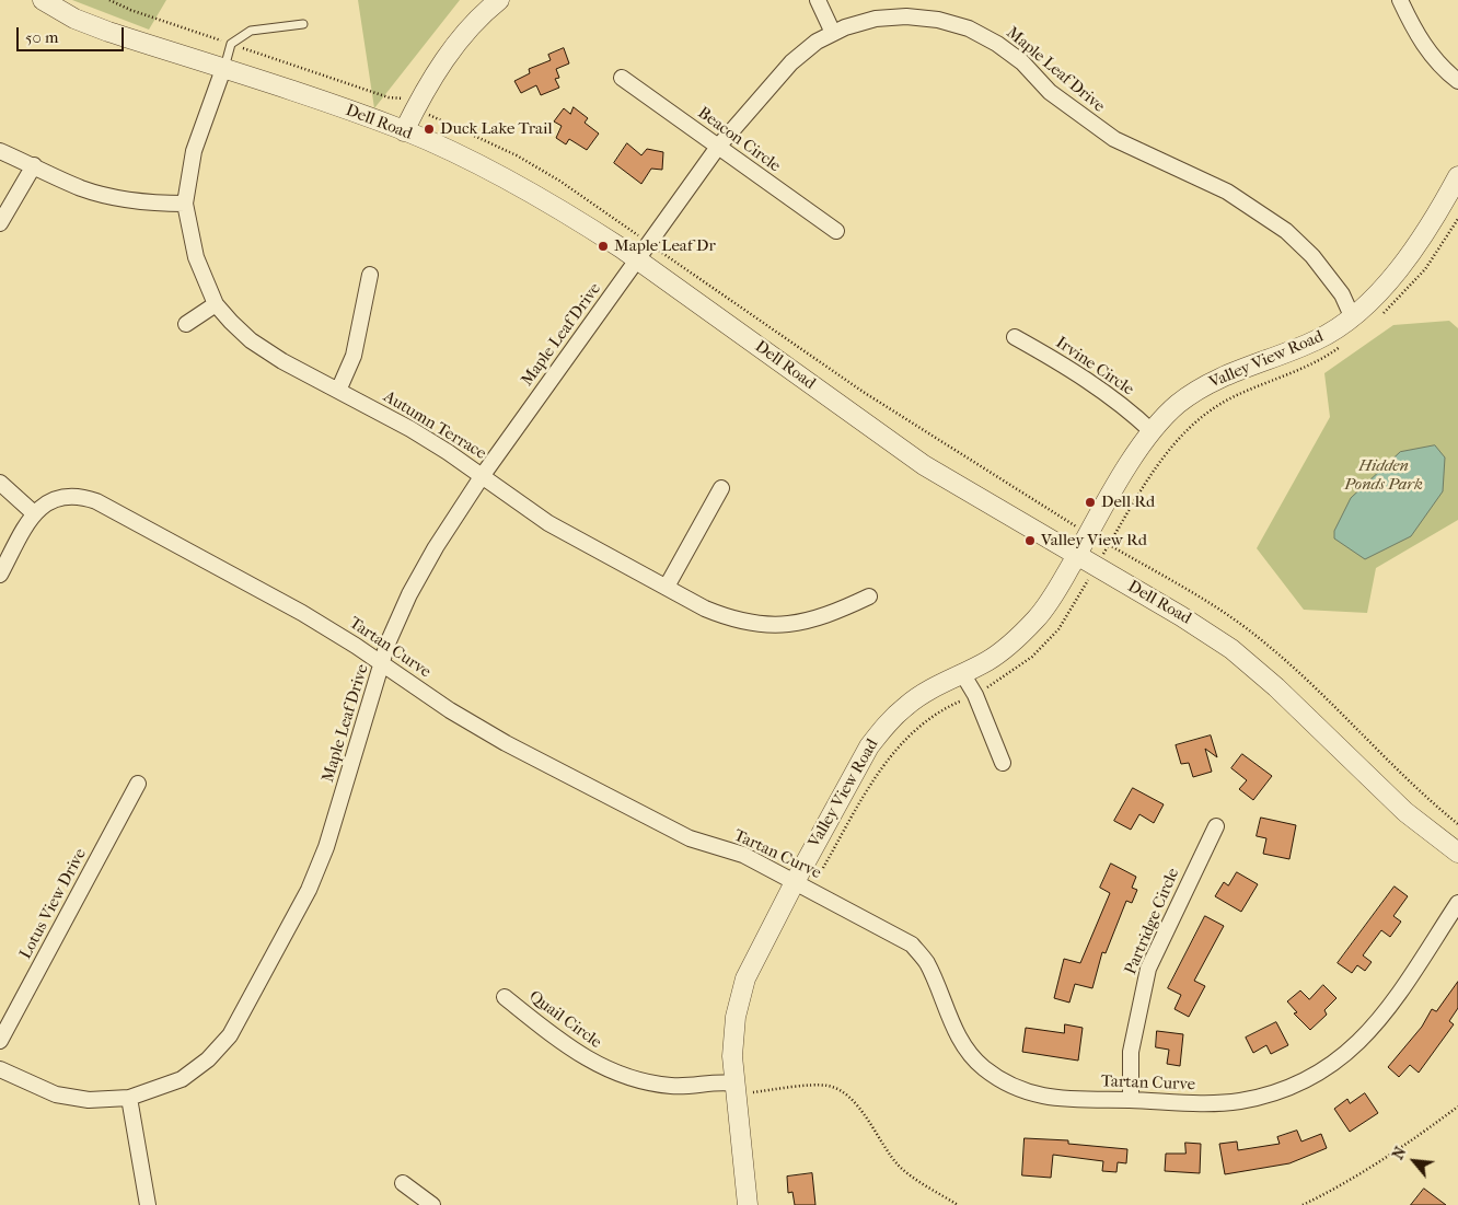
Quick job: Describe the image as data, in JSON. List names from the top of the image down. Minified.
{"streets":{"street":["Maple Leaf Drive","Dell Road","Beacon Circle","Valley View Road","Irvine Circle","Autumn Terrace","Tartan Curve","Lotus View Drive","Partridge Circle","Quail Circle"]},"crossings":[["Maple Leaf Drive","Dell Road"],["Maple Leaf Drive","Beacon Circle"],["Maple Leaf Drive","Valley View Road"],["Maple Leaf Drive","Autumn Terrace"],["Maple Leaf Drive","Tartan Curve"],["Dell Road","Valley View Road"],["Dell Road","Autumn Terrace"],["Valley View Road","Irvine Circle"],["Valley View Road","Tartan Curve"],["Valley View Road","Quail Circle"],["Tartan Curve","Partridge Circle"]],"parks":["Hidden Ponds Park"],"places":["Duck Lake Trail","Maple Leaf Dr","Dell Rd","Valley View Rd"],"scale_bar":"50 m","north":"top left"}
